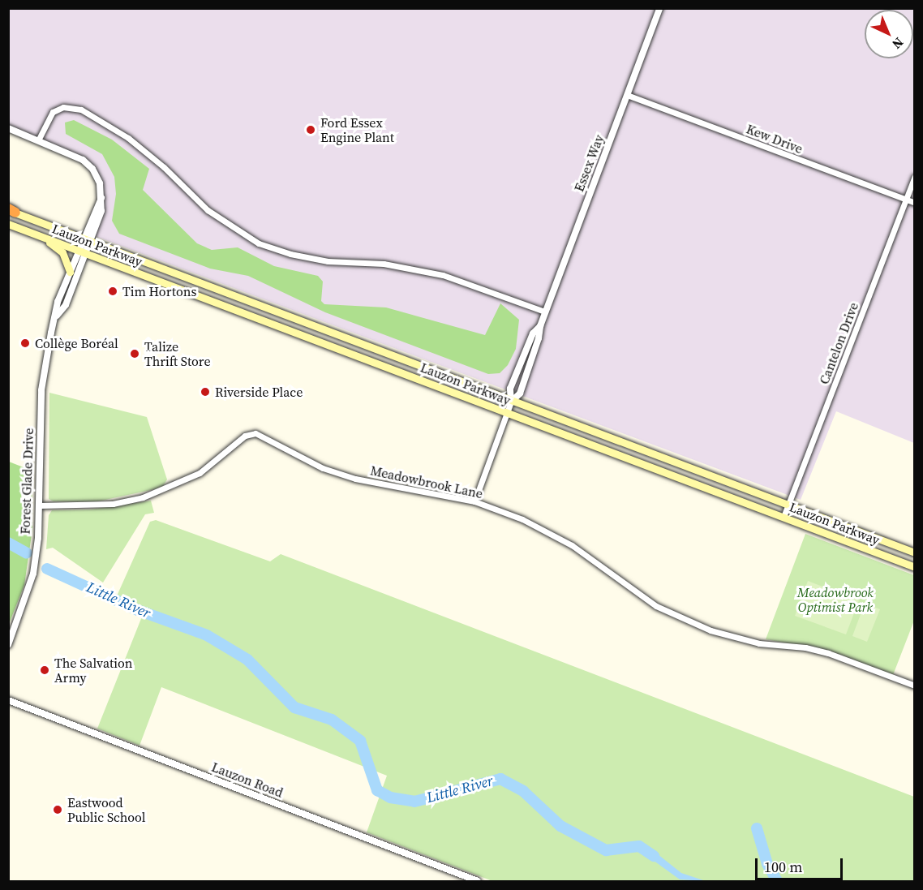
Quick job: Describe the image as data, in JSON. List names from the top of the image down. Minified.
{"streets":{"main road":["Lauzon Parkway"],"street":["Kew Drive","Essex Way","Cantelon Drive","Forest Glade Drive","Meadowbrook Lane","Lauzon Road"]},"crossings":[["Kew Drive","Essex Way"],["Kew Drive","Cantelon Drive"],["Essex Way","Lauzon Parkway"],["Essex Way","Meadowbrook Lane"],["Lauzon Parkway","Cantelon Drive"],["Lauzon Parkway","Forest Glade Drive"],["Forest Glade Drive","Meadowbrook Lane"]],"water":["Little River"],"parks":["Meadowbrook Optimist Park"],"places":["Ford Essex Engine Plant","Tim Hortons","Collège Boréal","Talize Thrift Store","Riverside Place","The Salvation Army","Eastwood Public School"],"scale_bar":"100 m","north":"bottom right"}
